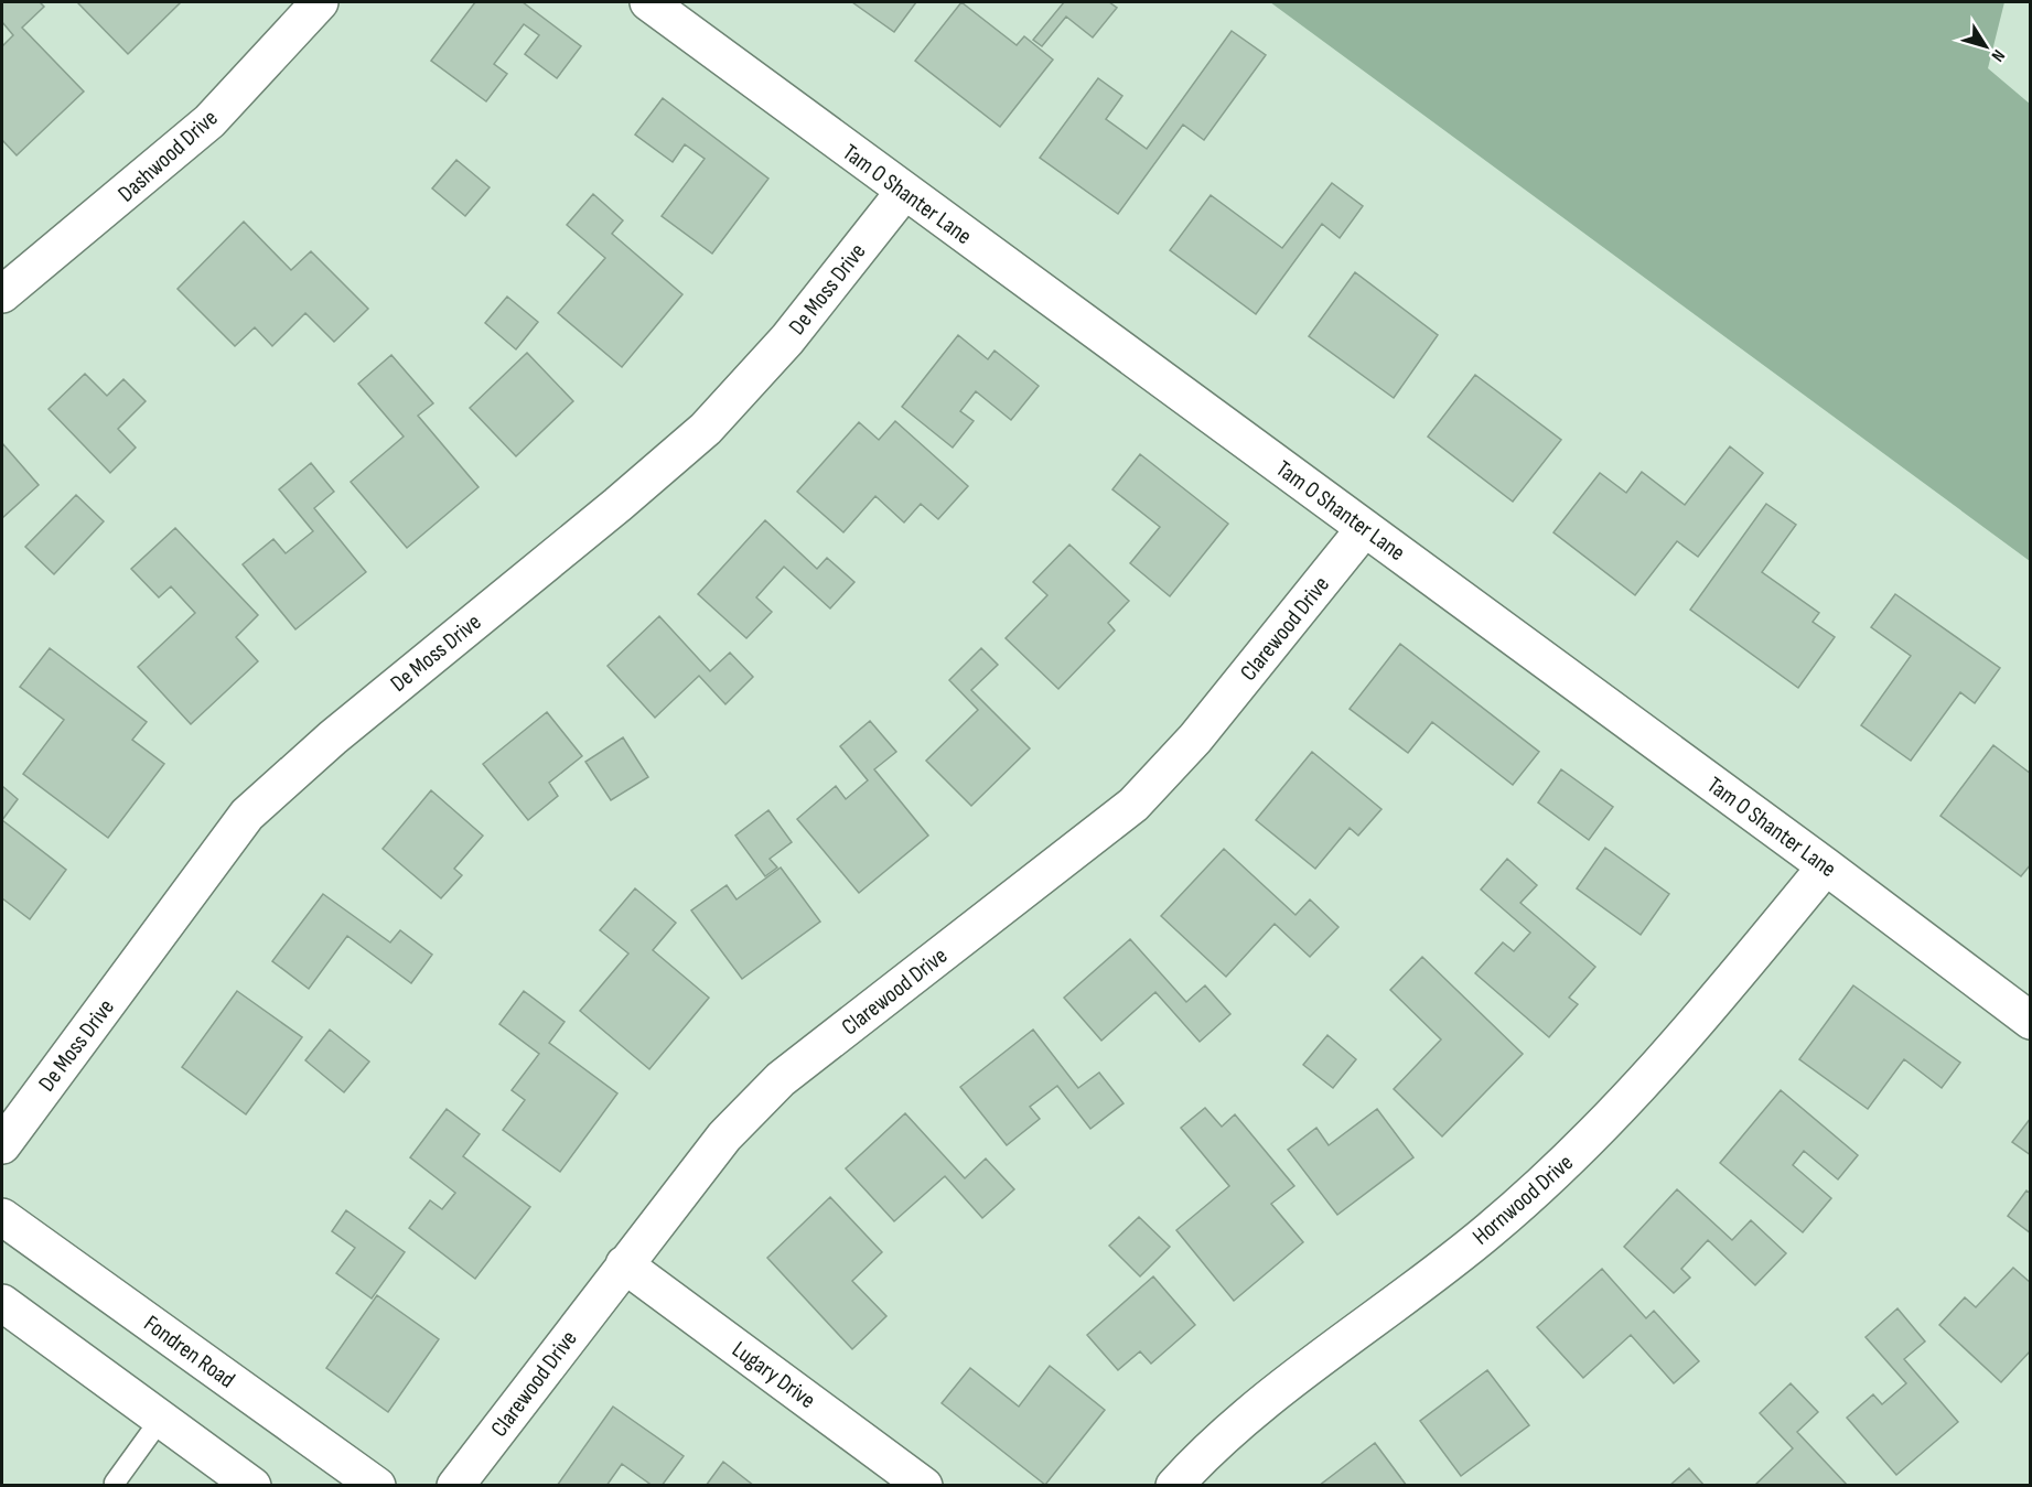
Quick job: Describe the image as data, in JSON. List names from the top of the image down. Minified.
{"streets":{"street":["Dashwood Drive","Tam O Shanter Lane","De Moss Drive","Clarewood Drive","Hornwood Drive","Fondren Road","Lugary Drive"]},"crossings":[["Tam O Shanter Lane","De Moss Drive"],["Tam O Shanter Lane","Clarewood Drive"],["Tam O Shanter Lane","Hornwood Drive"],["Clarewood Drive","Lugary Drive"]],"north":"bottom right"}
